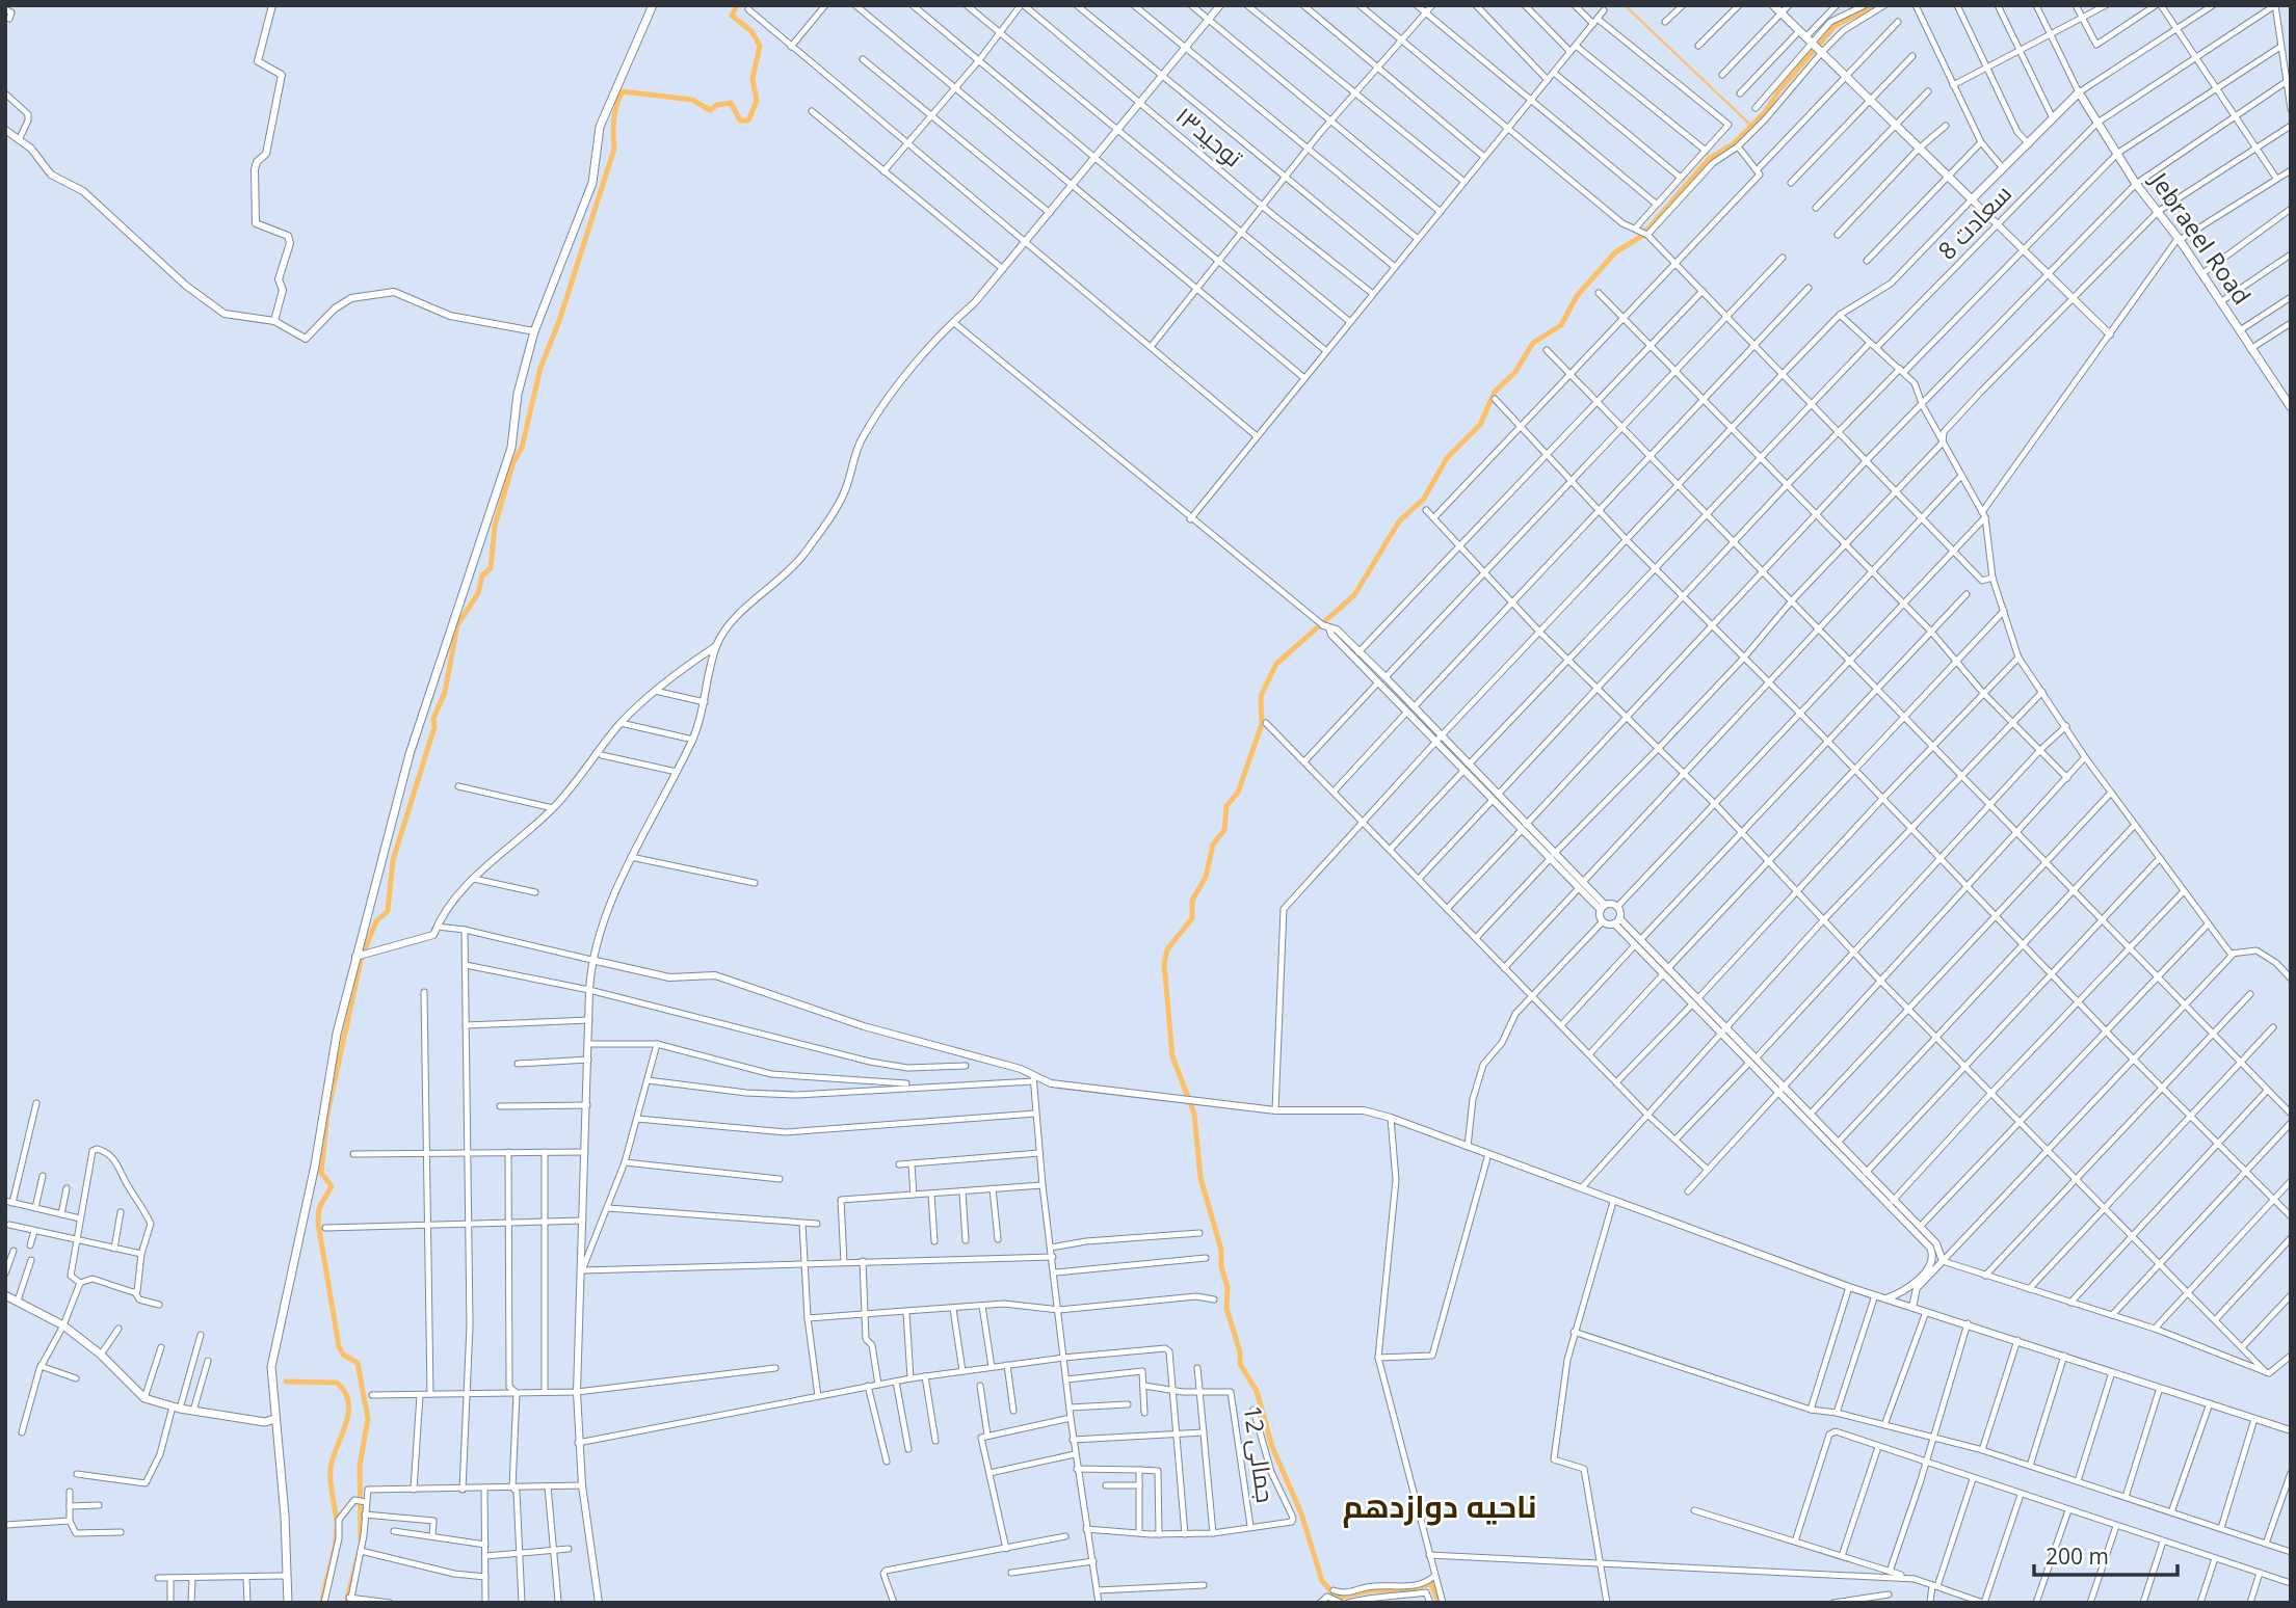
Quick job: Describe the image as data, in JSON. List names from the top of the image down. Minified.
{"streets":{"main road":["Jebraeel Road"],"street":["توحید۱۳","سعادت 8","جمالی 12"]},"crossings":[["سعادت 8","Jebraeel Road"]],"districts":["ناحیه دوازدهم"],"scale_bar":"200 m"}
